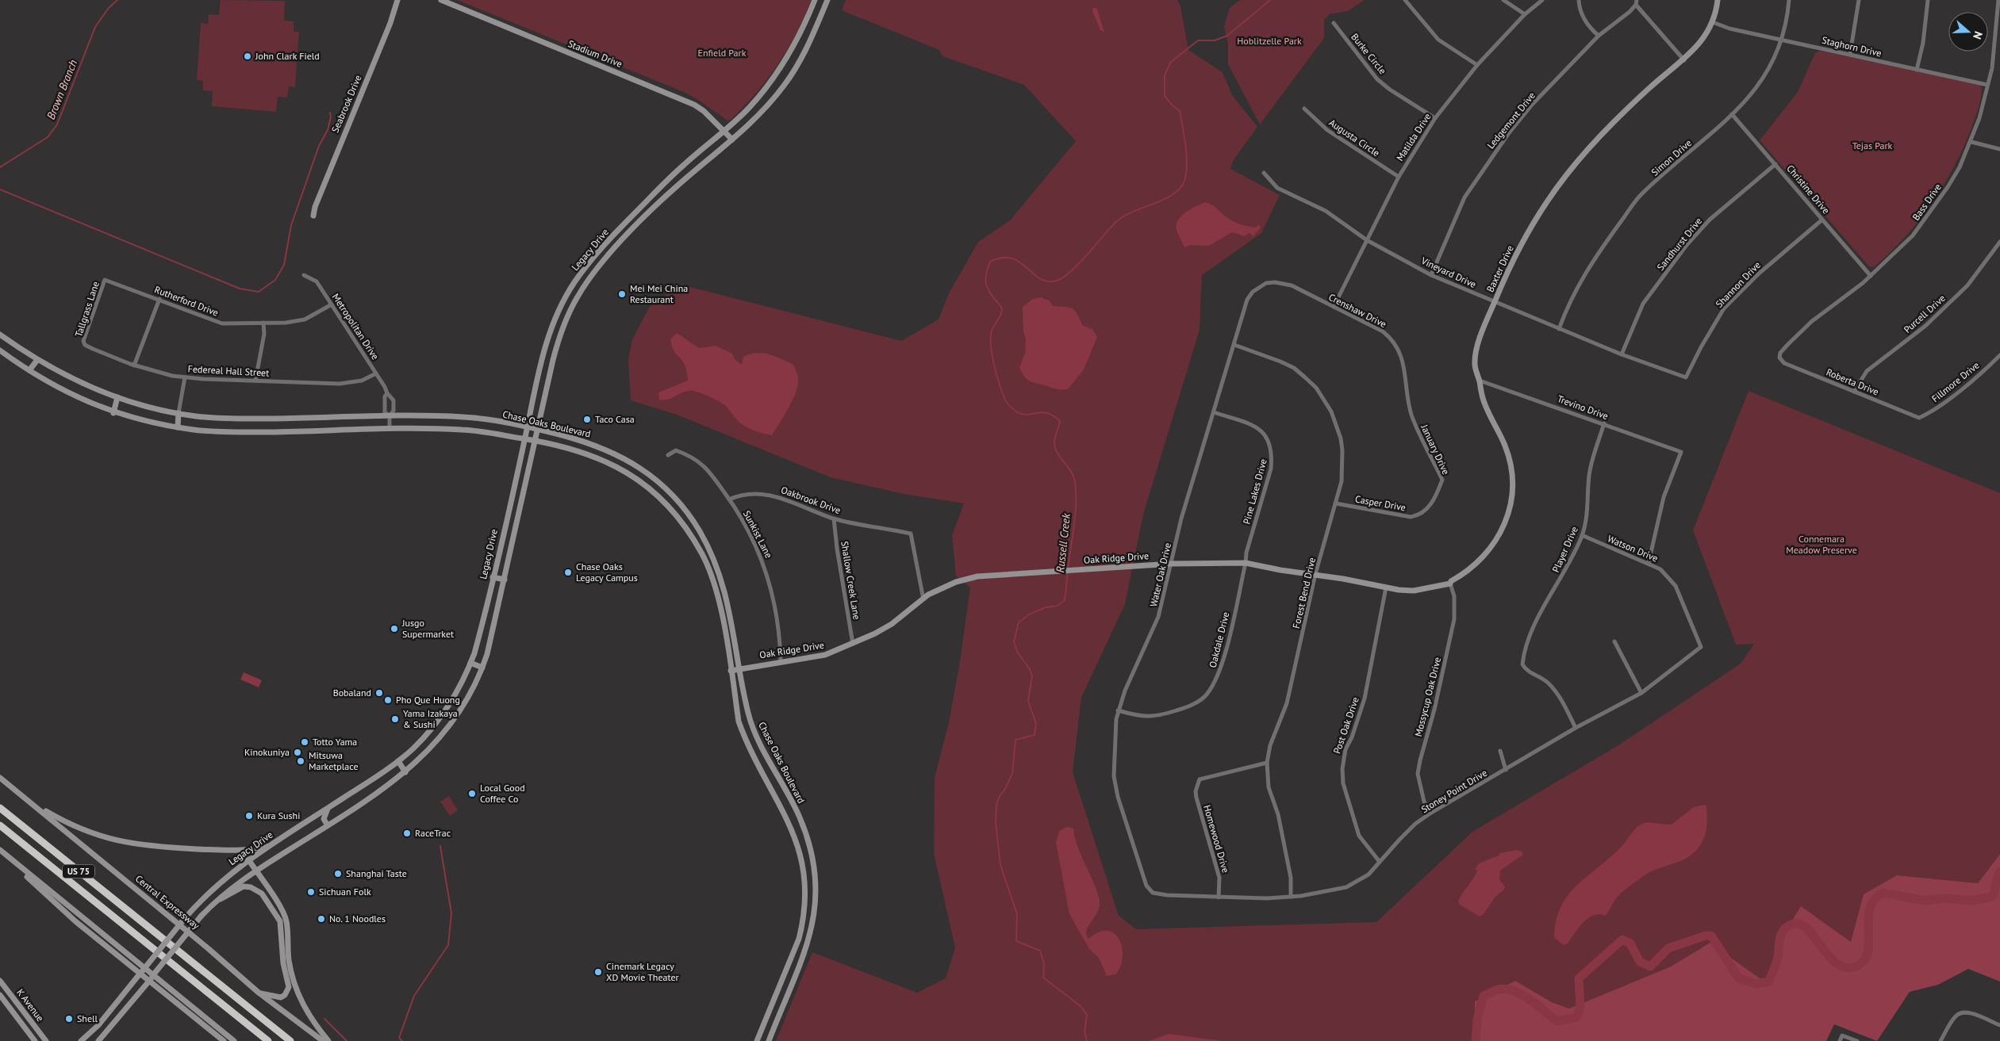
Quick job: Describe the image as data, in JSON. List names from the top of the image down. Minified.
{"streets":{"highway":["US 75"],"street":["Staghorn Drive","Stadium Drive","Burke Circle","Seabrook Drive","Ledgemont Drive","Matilda Drive","Augusta Circle","Simon Drive","Christine Drive","Bass Drive","Sandhurst Drive","Legacy Drive","Baxter Drive","Vineyard Drive","Shannon Drive","Rutherford Drive","Tallgrass Lane","Crenshaw Drive","Purcell Drive","Metropolitan Drive","Federeal Hall Street","Roberta Drive","Fillmore Drive","Trevino Drive","Chase Oaks Boulevard","January Drive","Pine Lakes Drive","Oakbrook Drive","Casper Drive","Sunkist Lane","Watson Drive","Player Drive","Oak Ridge Drive","Water Oak Drive","Shallow Creek Lane","Forest Bend Drive","Oakdale Drive","Mossycup Oak Drive","Post Oak Drive","Stoney Point Drive","Homewood Drive","Central Expressway","K Avenue"]},"crossings":[["Staghorn Drive","Simon Drive"],["Staghorn Drive","Bass Drive"],["Staghorn Drive","Baxter Drive"],["Stadium Drive","Legacy Drive"],["Burke Circle","Matilda Drive"],["Ledgemont Drive","Vineyard Drive"],["Matilda Drive","Augusta Circle"],["Matilda Drive","Vineyard Drive"],["Matilda Drive","Crenshaw Drive"],["Simon Drive","Christine Drive"],["Simon Drive","Vineyard Drive"],["Christine Drive","Bass Drive"],["Christine Drive","Sandhurst Drive"],["Christine Drive","Shannon Drive"],["Bass Drive","Roberta Drive"],["Sandhurst Drive","Vineyard Drive"],["Legacy Drive","Chase Oaks Boulevard"],["Baxter Drive","Vineyard Drive"],["Baxter Drive","Trevino Drive"],["Baxter Drive","Oak Ridge Drive"],["Baxter Drive","Mossycup Oak Drive"],["Vineyard Drive","Shannon Drive"],["Rutherford Drive","Tallgrass Lane"],["Rutherford Drive","Metropolitan Drive"],["Tallgrass Lane","Federeal Hall Street"],["Crenshaw Drive","January Drive"],["Crenshaw Drive","Water Oak Drive"],["Purcell Drive","Roberta Drive"],["Metropolitan Drive","Federeal Hall Street"],["Metropolitan Drive","Chase Oaks Boulevard"],["Roberta Drive","Fillmore Drive"],["Trevino Drive","Watson Drive"],["Trevino Drive","Player Drive"],["Chase Oaks Boulevard","Oak Ridge Drive"],["January Drive","Casper Drive"],["Pine Lakes Drive","Oak Ridge Drive"],["Pine Lakes Drive","Water Oak Drive"],["Pine Lakes Drive","Oakdale Drive"],["Oakbrook Drive","Sunkist Lane"],["Oakbrook Drive","Oak Ridge Drive"],["Oakbrook Drive","Shallow Creek Lane"],["Casper Drive","Forest Bend Drive"],["Sunkist Lane","Oak Ridge Drive"],["Watson Drive","Player Drive"],["Watson Drive","Stoney Point Drive"],["Player Drive","Stoney Point Drive"],["Oak Ridge Drive","Water Oak Drive"],["Oak Ridge Drive","Shallow Creek Lane"],["Oak Ridge Drive","Forest Bend Drive"],["Oak Ridge Drive","Oakdale Drive"],["Oak Ridge Drive","Mossycup Oak Drive"],["Oak Ridge Drive","Post Oak Drive"],["Water Oak Drive","Forest Bend Drive"],["Water Oak Drive","Oakdale Drive"],["Water Oak Drive","Stoney Point Drive"],["Forest Bend Drive","Stoney Point Drive"],["Forest Bend Drive","Homewood Drive"],["Mossycup Oak Drive","Stoney Point Drive"],["Post Oak Drive","Stoney Point Drive"],["Stoney Point Drive","Homewood Drive"]],"water":["Brown Branch","Russell Creek"],"parks":["Hoblitzelle Park","Enfield Park","Tejas Park","Connemara Meadow Preserve"],"places":["John Clark Field","Mei Mei China Restaurant","Taco Casa","Chase Oaks Legacy Campus","Jusgo Supermarket","Bobaland","Pho Que Huong","Yama Izakaya & Sushi","Totto Yama","Kinokuniya","Mitsuwa Marketplace","Local Good Coffee Co","Kura Sushi","RaceTrac","Shanghai Taste","Sichuan Folk","No. 1 Noodles","Cinemark Legacy XD Movie Theater","Shell"],"north":"right"}
